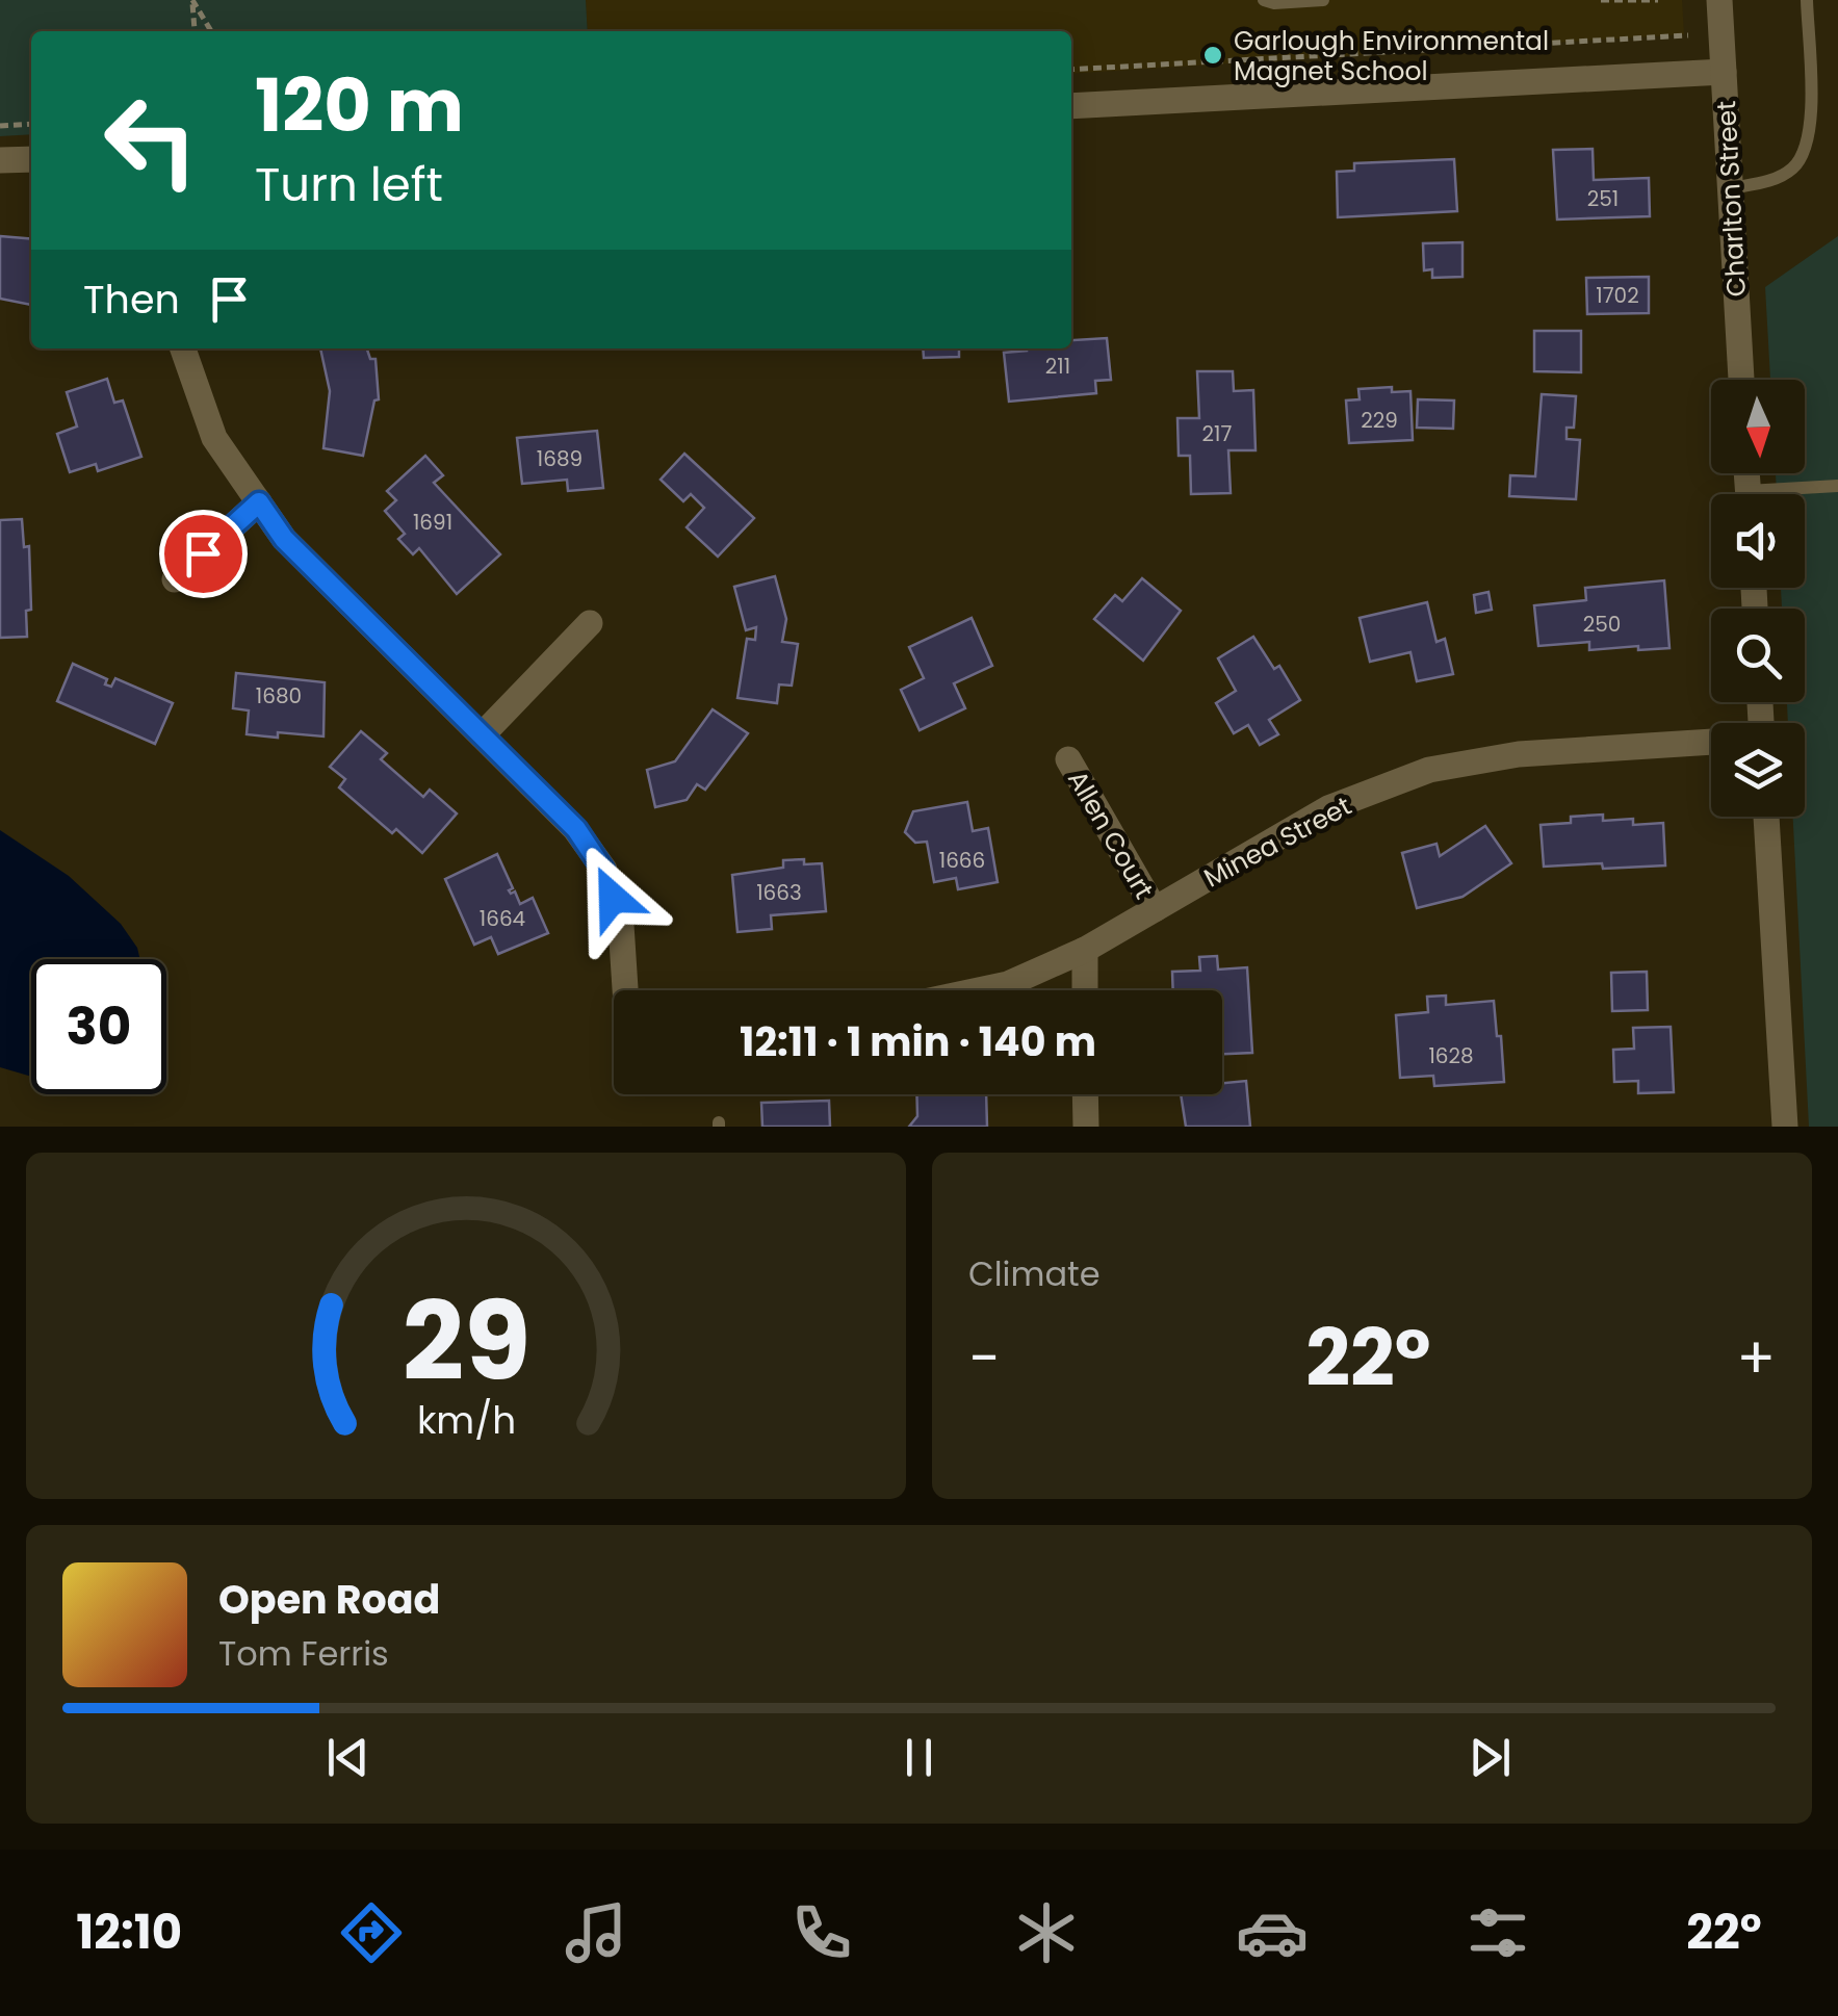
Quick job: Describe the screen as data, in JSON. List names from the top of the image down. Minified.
{"streets":{"street":["Charlton Street","Allen Court","Minea Street"]},"crossings":[["Allen Court","Minea Street"]],"places":["Garlough Environmental Magnet School"],"house_numbers":["251","1702","211","229","217","1689","1691","250","1680","1666","1663","1664","1628"],"north":"bottom","page":{"turn":["120 m","Turn left"],"then":"Then","limit":"30","trip":"12:11 · 1 min · 140 m","tile":"Climate","heat":["−","22°","+"],"song":["Open Road","Tom Ferris"],"tabs":["12:10","22°"],"gauge":["29","km/h"]}}
